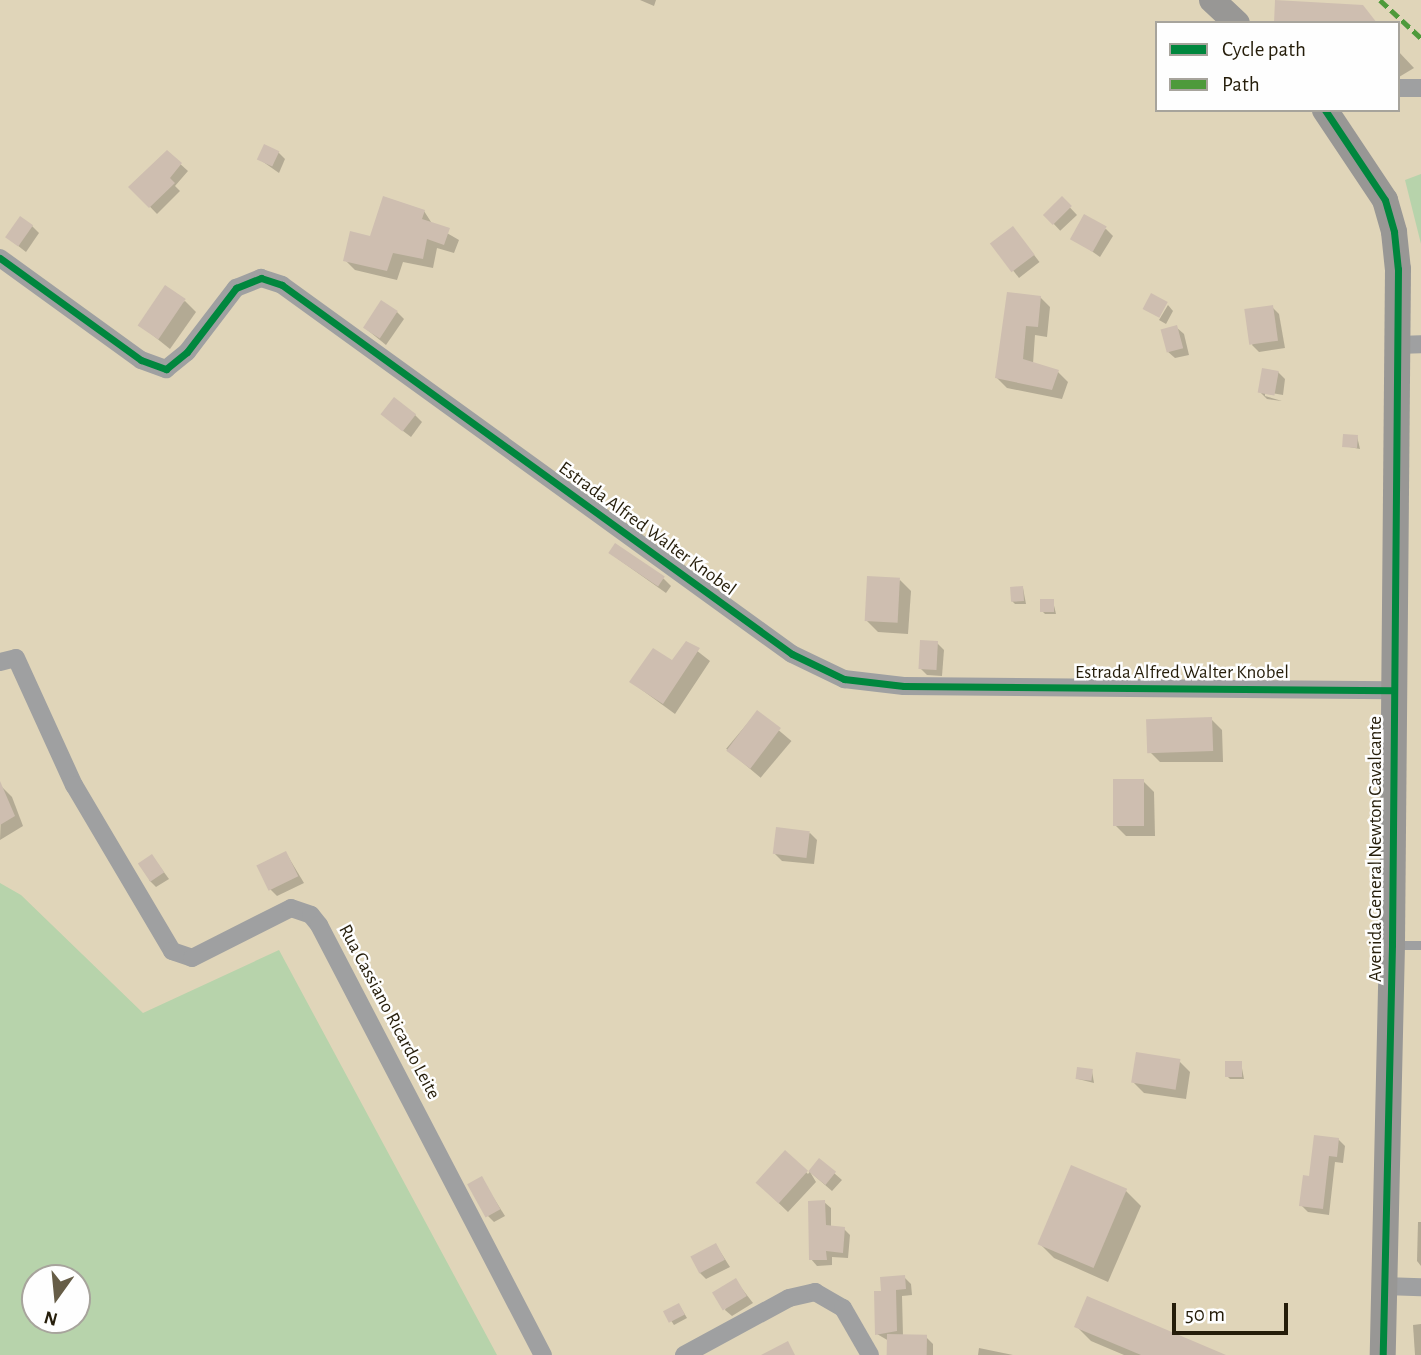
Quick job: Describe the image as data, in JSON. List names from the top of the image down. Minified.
{"streets":{"main road":["Avenida General Newton Cavalcante"],"street":["Estrada Alfred Walter Knobel","Rua Cassiano Ricardo Leite"]},"crossings":[["Estrada Alfred Walter Knobel","Avenida General Newton Cavalcante"]],"legend":["Cycle path","Path"],"scale_bar":"50 m","north":"bottom"}
